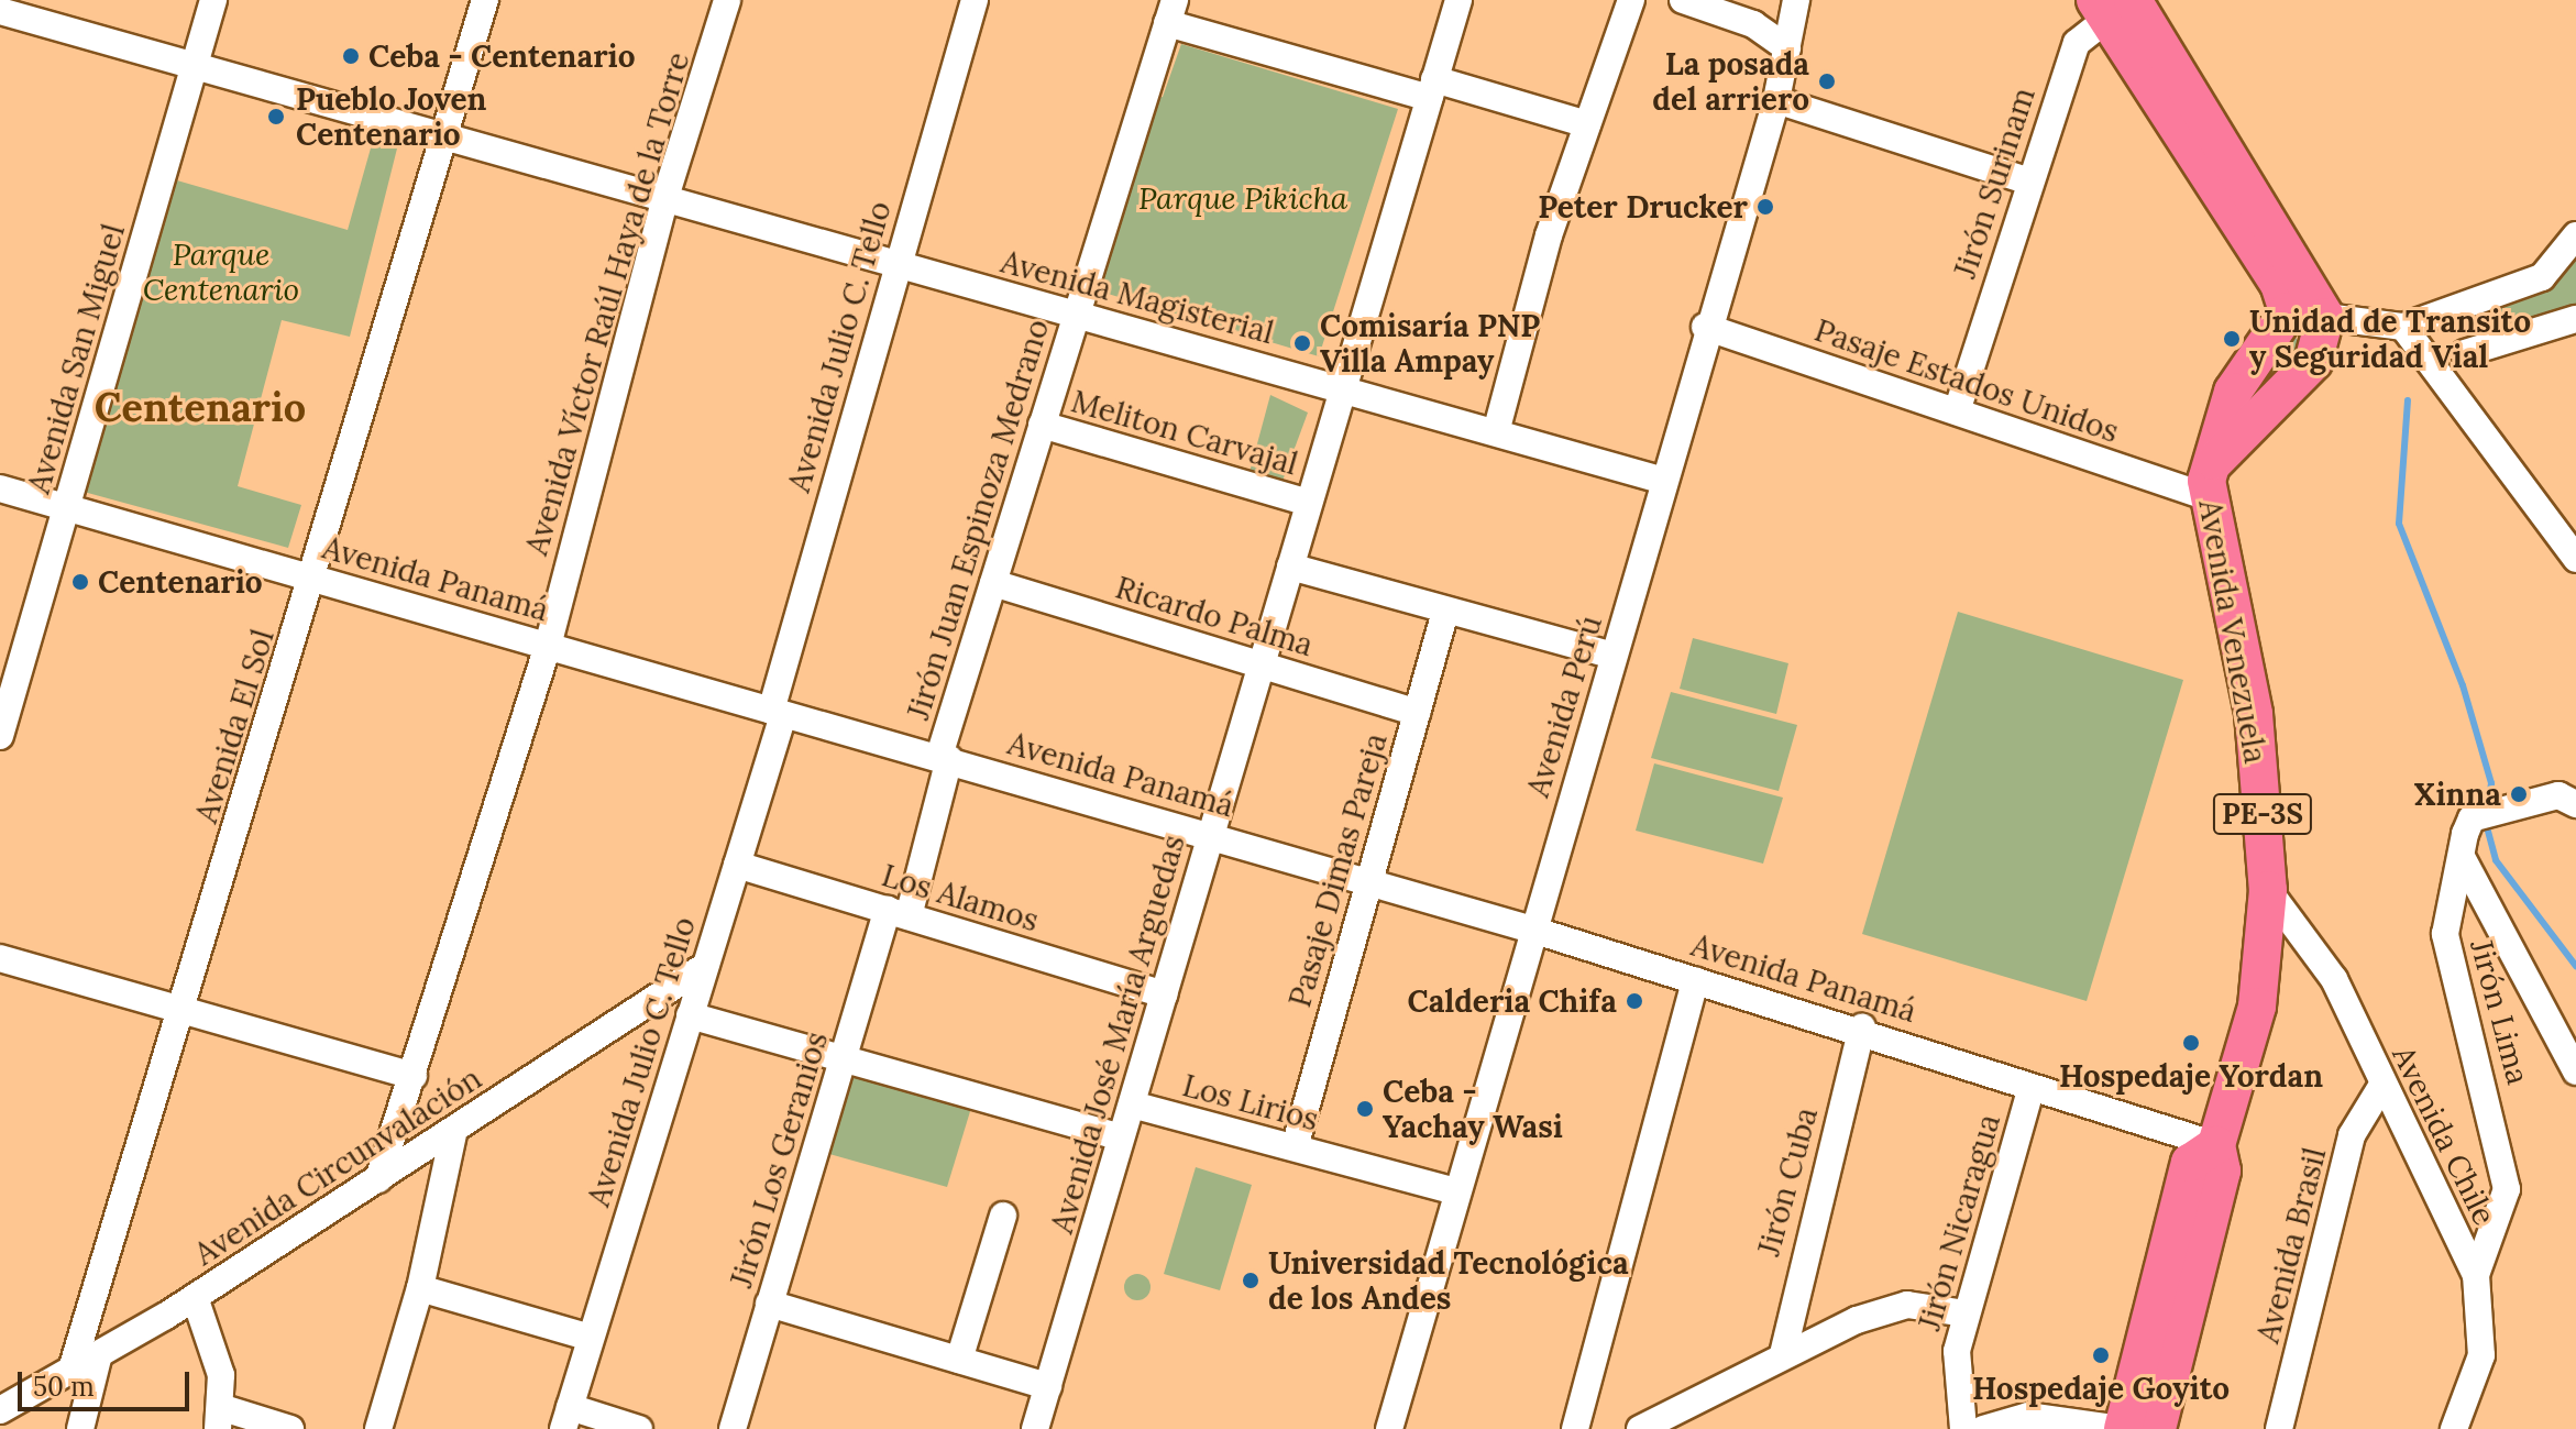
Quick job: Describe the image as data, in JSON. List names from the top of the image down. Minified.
{"streets":{"highway":["Avenida Venezuela","PE-3S"],"street":["Jirón Surinam","Avenida Magisterial","Avenida Víctor Raúl Haya de la Torre","Avenida Julio C. Tello","Avenida San Miguel","Pasaje Estados Unidos","Meliton Carvajal","Jirón Juan Espinoza Medrano","Avenida Panamá","Ricardo Palma","Avenida Perú","Avenida El Sol","Pasaje Dimas Pareja","Los Alamos","Jirón Lima","Avenida José María Arguedas","Los Lirios","Avenida Chile","Jirón Los Geranios","Avenida Circunvalación","Jirón Cuba","Jirón Nicaragua","Avenida Brasil"]},"crossings":[["Jirón Surinam","Pasaje Estados Unidos"],["Avenida Magisterial","Avenida Víctor Raúl Haya de la Torre"],["Avenida Magisterial","Avenida Julio C. Tello"],["Avenida Magisterial","Avenida San Miguel"],["Avenida Magisterial","Jirón Juan Espinoza Medrano"],["Avenida Magisterial","Avenida Perú"],["Avenida Magisterial","Avenida El Sol"],["Avenida Magisterial","Avenida José María Arguedas"],["Avenida Víctor Raúl Haya de la Torre","Avenida Panamá"],["Avenida Víctor Raúl Haya de la Torre","Avenida Circunvalación"],["Avenida Julio C. Tello","Avenida Panamá"],["Avenida Julio C. Tello","Los Alamos"],["Avenida Julio C. Tello","Avenida Circunvalación"],["Avenida San Miguel","Avenida Panamá"],["Pasaje Estados Unidos","Avenida Venezuela"],["Pasaje Estados Unidos","Avenida Perú"],["Meliton Carvajal","Jirón Juan Espinoza Medrano"],["Meliton Carvajal","Avenida José María Arguedas"],["Jirón Juan Espinoza Medrano","Avenida Panamá"],["Jirón Juan Espinoza Medrano","Ricardo Palma"],["Jirón Juan Espinoza Medrano","Jirón Los Geranios"],["Avenida Panamá","Avenida Venezuela"],["Avenida Panamá","Avenida Perú"],["Avenida Panamá","Avenida El Sol"],["Avenida Panamá","Pasaje Dimas Pareja"],["Avenida Panamá","Avenida José María Arguedas"],["Avenida Panamá","Jirón Los Geranios"],["Avenida Panamá","Jirón Cuba"],["Avenida Panamá","Jirón Nicaragua"],["Ricardo Palma","Pasaje Dimas Pareja"],["Ricardo Palma","Avenida José María Arguedas"],["Avenida Venezuela","Avenida Chile"],["Avenida Perú","Los Lirios"],["Avenida El Sol","Avenida Circunvalación"],["Pasaje Dimas Pareja","Los Lirios"],["Los Alamos","Avenida José María Arguedas"],["Los Alamos","Jirón Los Geranios"],["Jirón Lima","Avenida Chile"],["Avenida José María Arguedas","Los Lirios"],["Avenida Chile","Avenida Brasil"]],"districts":["Centenario"],"parks":["Parque Pikicha","Parque Centenario"],"places":["Ceba - Centenario","La posada del arriero","Pueblo Joven Centenario","Peter Drucker","Unidad de Transito y Seguridad Vial","Comisaría PNP Villa Ampay","Centenario","Xinna","Calderia Chifa","Hospedaje Yordan","Ceba - Yachay Wasi","Universidad Tecnológica de los Andes","Hospedaje Goyito"],"scale_bar":"50 m"}
